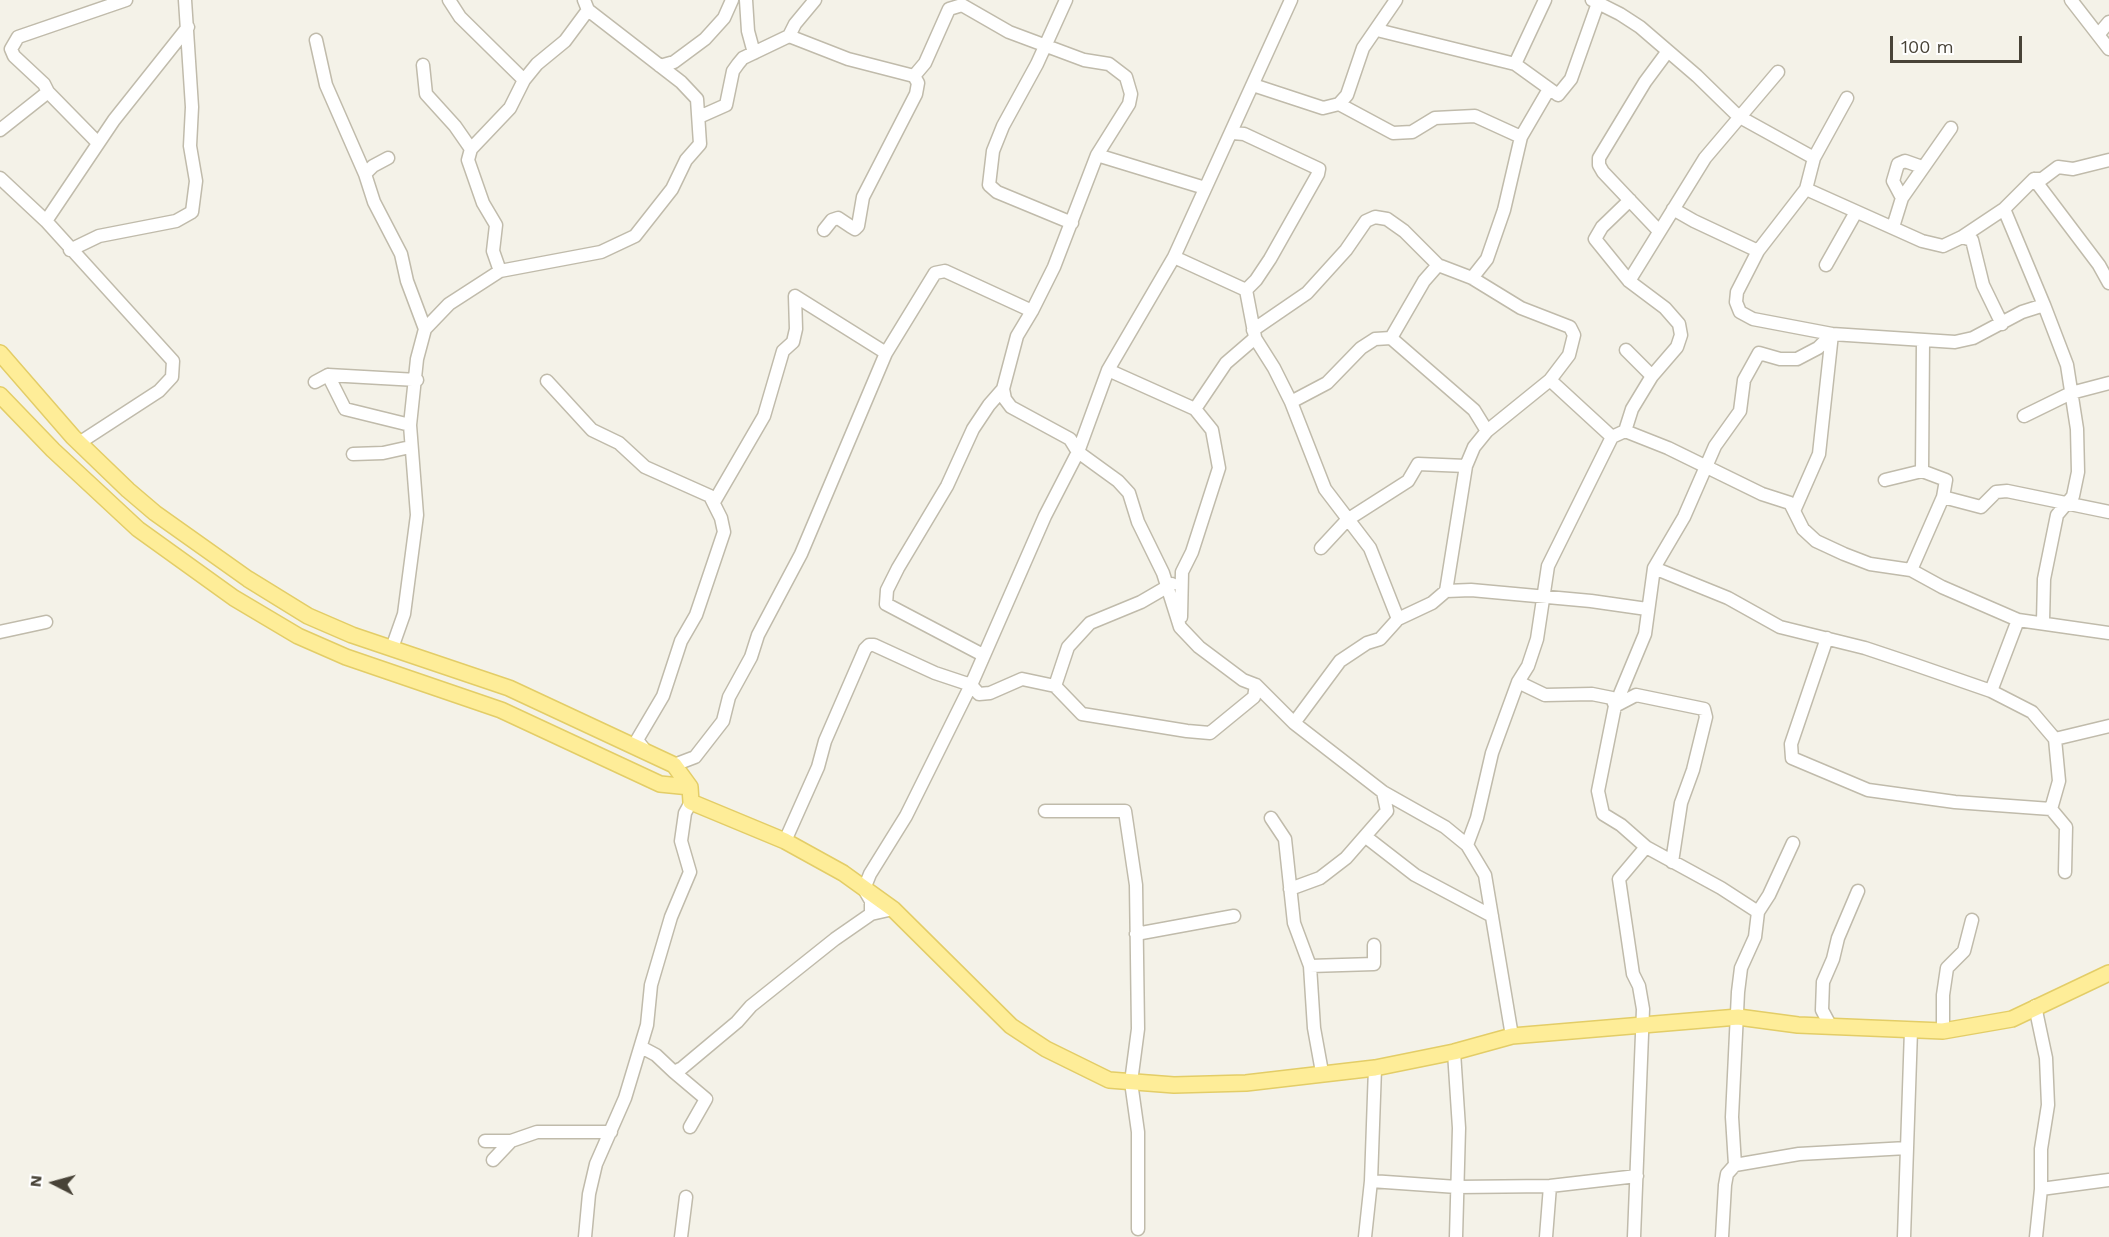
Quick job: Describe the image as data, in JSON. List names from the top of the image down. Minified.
{"scale_bar":"100 m","north":"left"}
